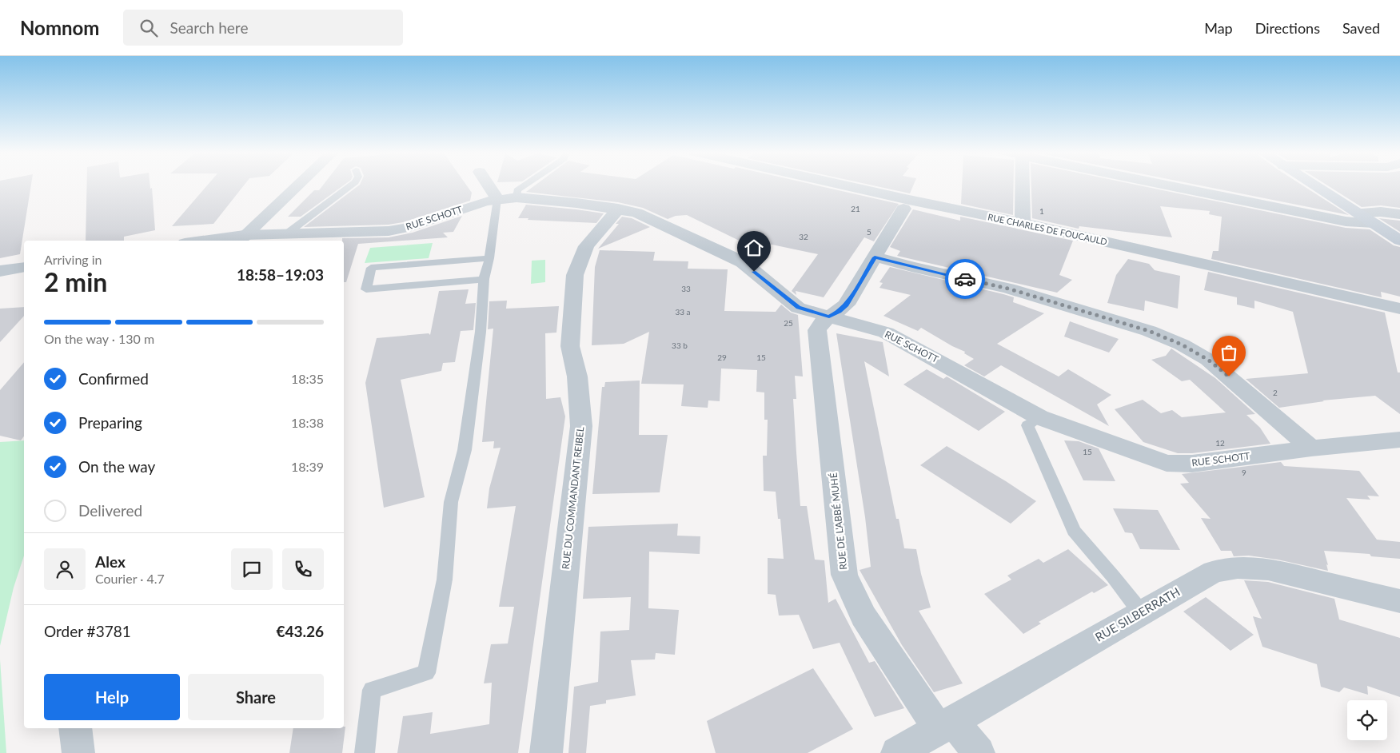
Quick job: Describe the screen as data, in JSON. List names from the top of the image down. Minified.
{"streets":{"street":["RUE SCHOTT","RUE CHARLES DE FOUCAULD","RUE DU COMMANDANT REIBEL","RUE DE L'ABBÉ MUHÉ","RUE SILBERRATH"]},"crossings":[["RUE SCHOTT","RUE DU COMMANDANT REIBEL"],["RUE SCHOTT","RUE DE L'ABBÉ MUHÉ"],["RUE CHARLES DE FOUCAULD","RUE DE L'ABBÉ MUHÉ"],["RUE DE L'ABBÉ MUHÉ","RUE SILBERRATH"]],"house_numbers":["21","1","5","32","33","33 a","25","33 b","29","15","2","12","15","9"],"page":{"header":"Nomnom","search":"Search here","nav":["Map","Directions","Saved"],"heading":["2 min","Arriving in","18:58–19:03"],"panel":["Alex","Courier · 4.7","Order #3781","€43.26"],"bar":"On the way · 130 m","list":[["Confirmed","18:35"],["Preparing","18:38"],["On the way","18:39"],"Delivered"],"buttons":["Help","Share"]}}
